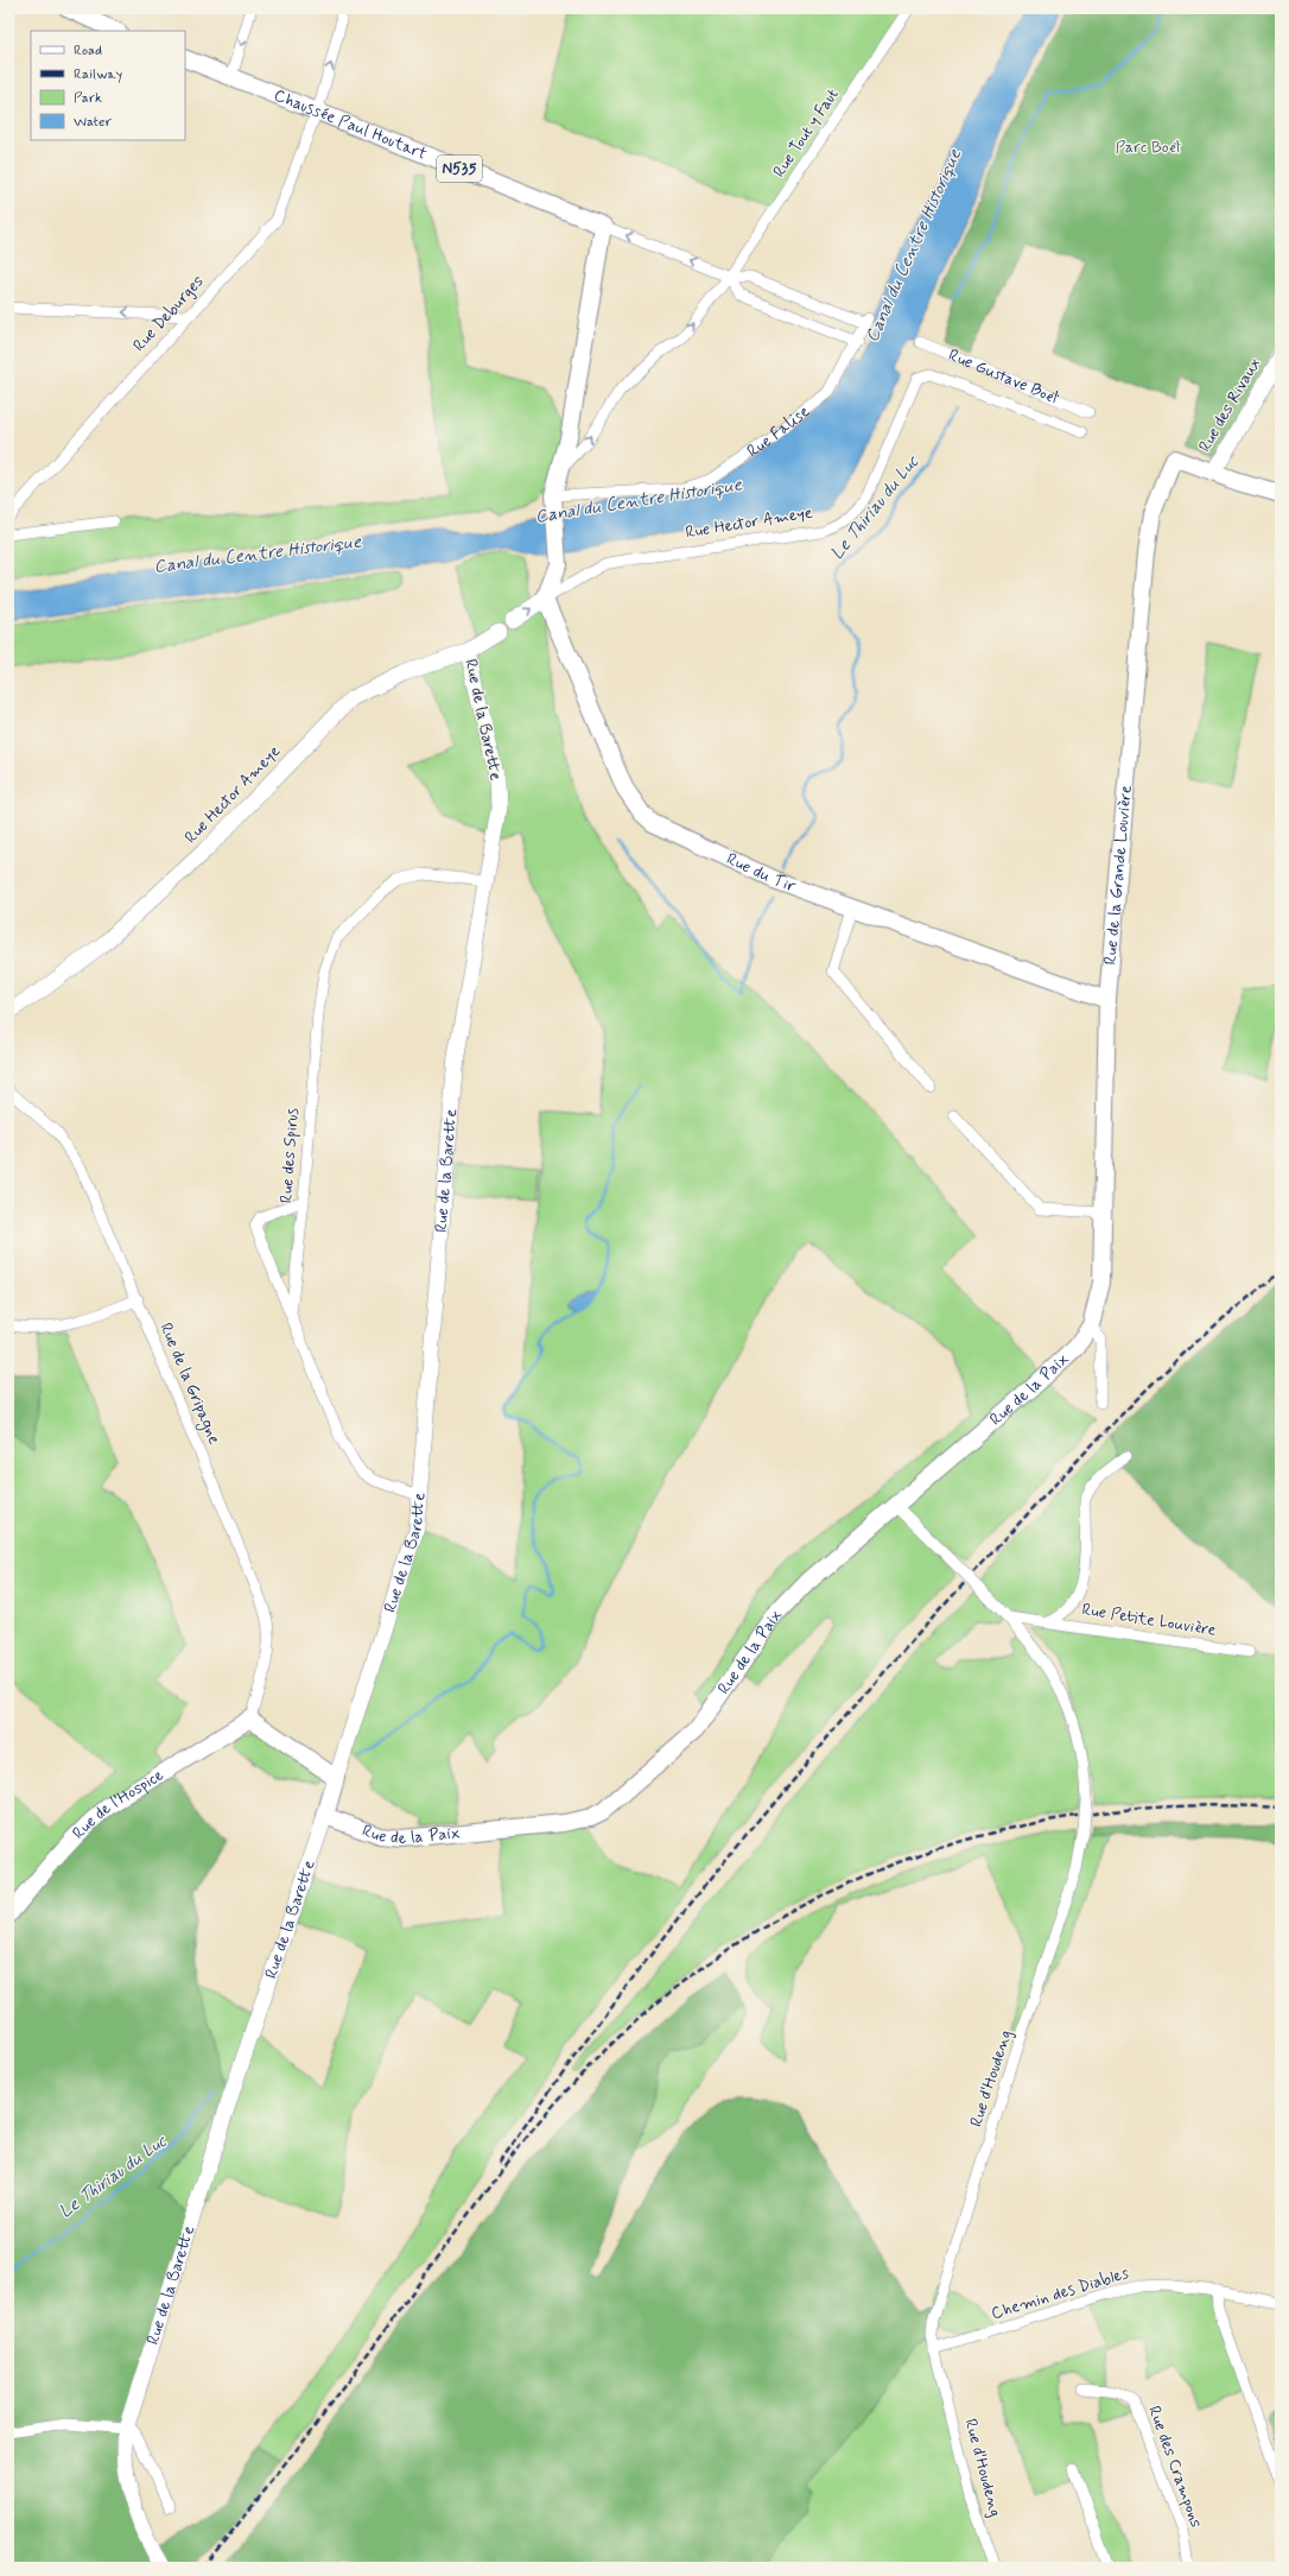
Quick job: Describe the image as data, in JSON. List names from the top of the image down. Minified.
{"streets":{"main road":["Chaussée Paul Houtart","N535","Rue de la Barette","Rue du Tir","Rue de la Grande Louvière","Rue de la Paix","Rue de l'Hospice"],"street":["Rue Tout y Faut","Rue Deburges","Rue Gustave Boël","Rue des Rivaux","Rue Falise","Rue Hector Ameye","Rue des Spirus","Rue de la Gripagne","Rue Petite Louvière","Rue d'Houdeng","Chemin des Diables","Rue des Crampons"]},"crossings":[["Chaussée Paul Houtart","Rue Tout y Faut"],["Chaussée Paul Houtart","Rue Deburges"],["Chaussée Paul Houtart","Rue Falise"],["Rue Gustave Boël","Rue Hector Ameye"],["Rue des Rivaux","Rue de la Grande Louvière"],["Rue Hector Ameye","Rue de la Barette"],["Rue Hector Ameye","Rue du Tir"],["Rue de la Barette","Rue des Spirus"],["Rue de la Barette","Rue de la Paix"],["Rue du Tir","Rue de la Grande Louvière"],["Rue de la Grande Louvière","Rue de la Paix"],["Rue de la Gripagne","Rue de l'Hospice"],["Rue de la Paix","Rue d'Houdeng"],["Rue Petite Louvière","Rue d'Houdeng"],["Rue d'Houdeng","Chemin des Diables"]],"water":["Canal du Centre Historique","Le Thiriau du Luc"],"parks":["Parc Boël"],"legend":["Road","Railway","Park","Water"]}
